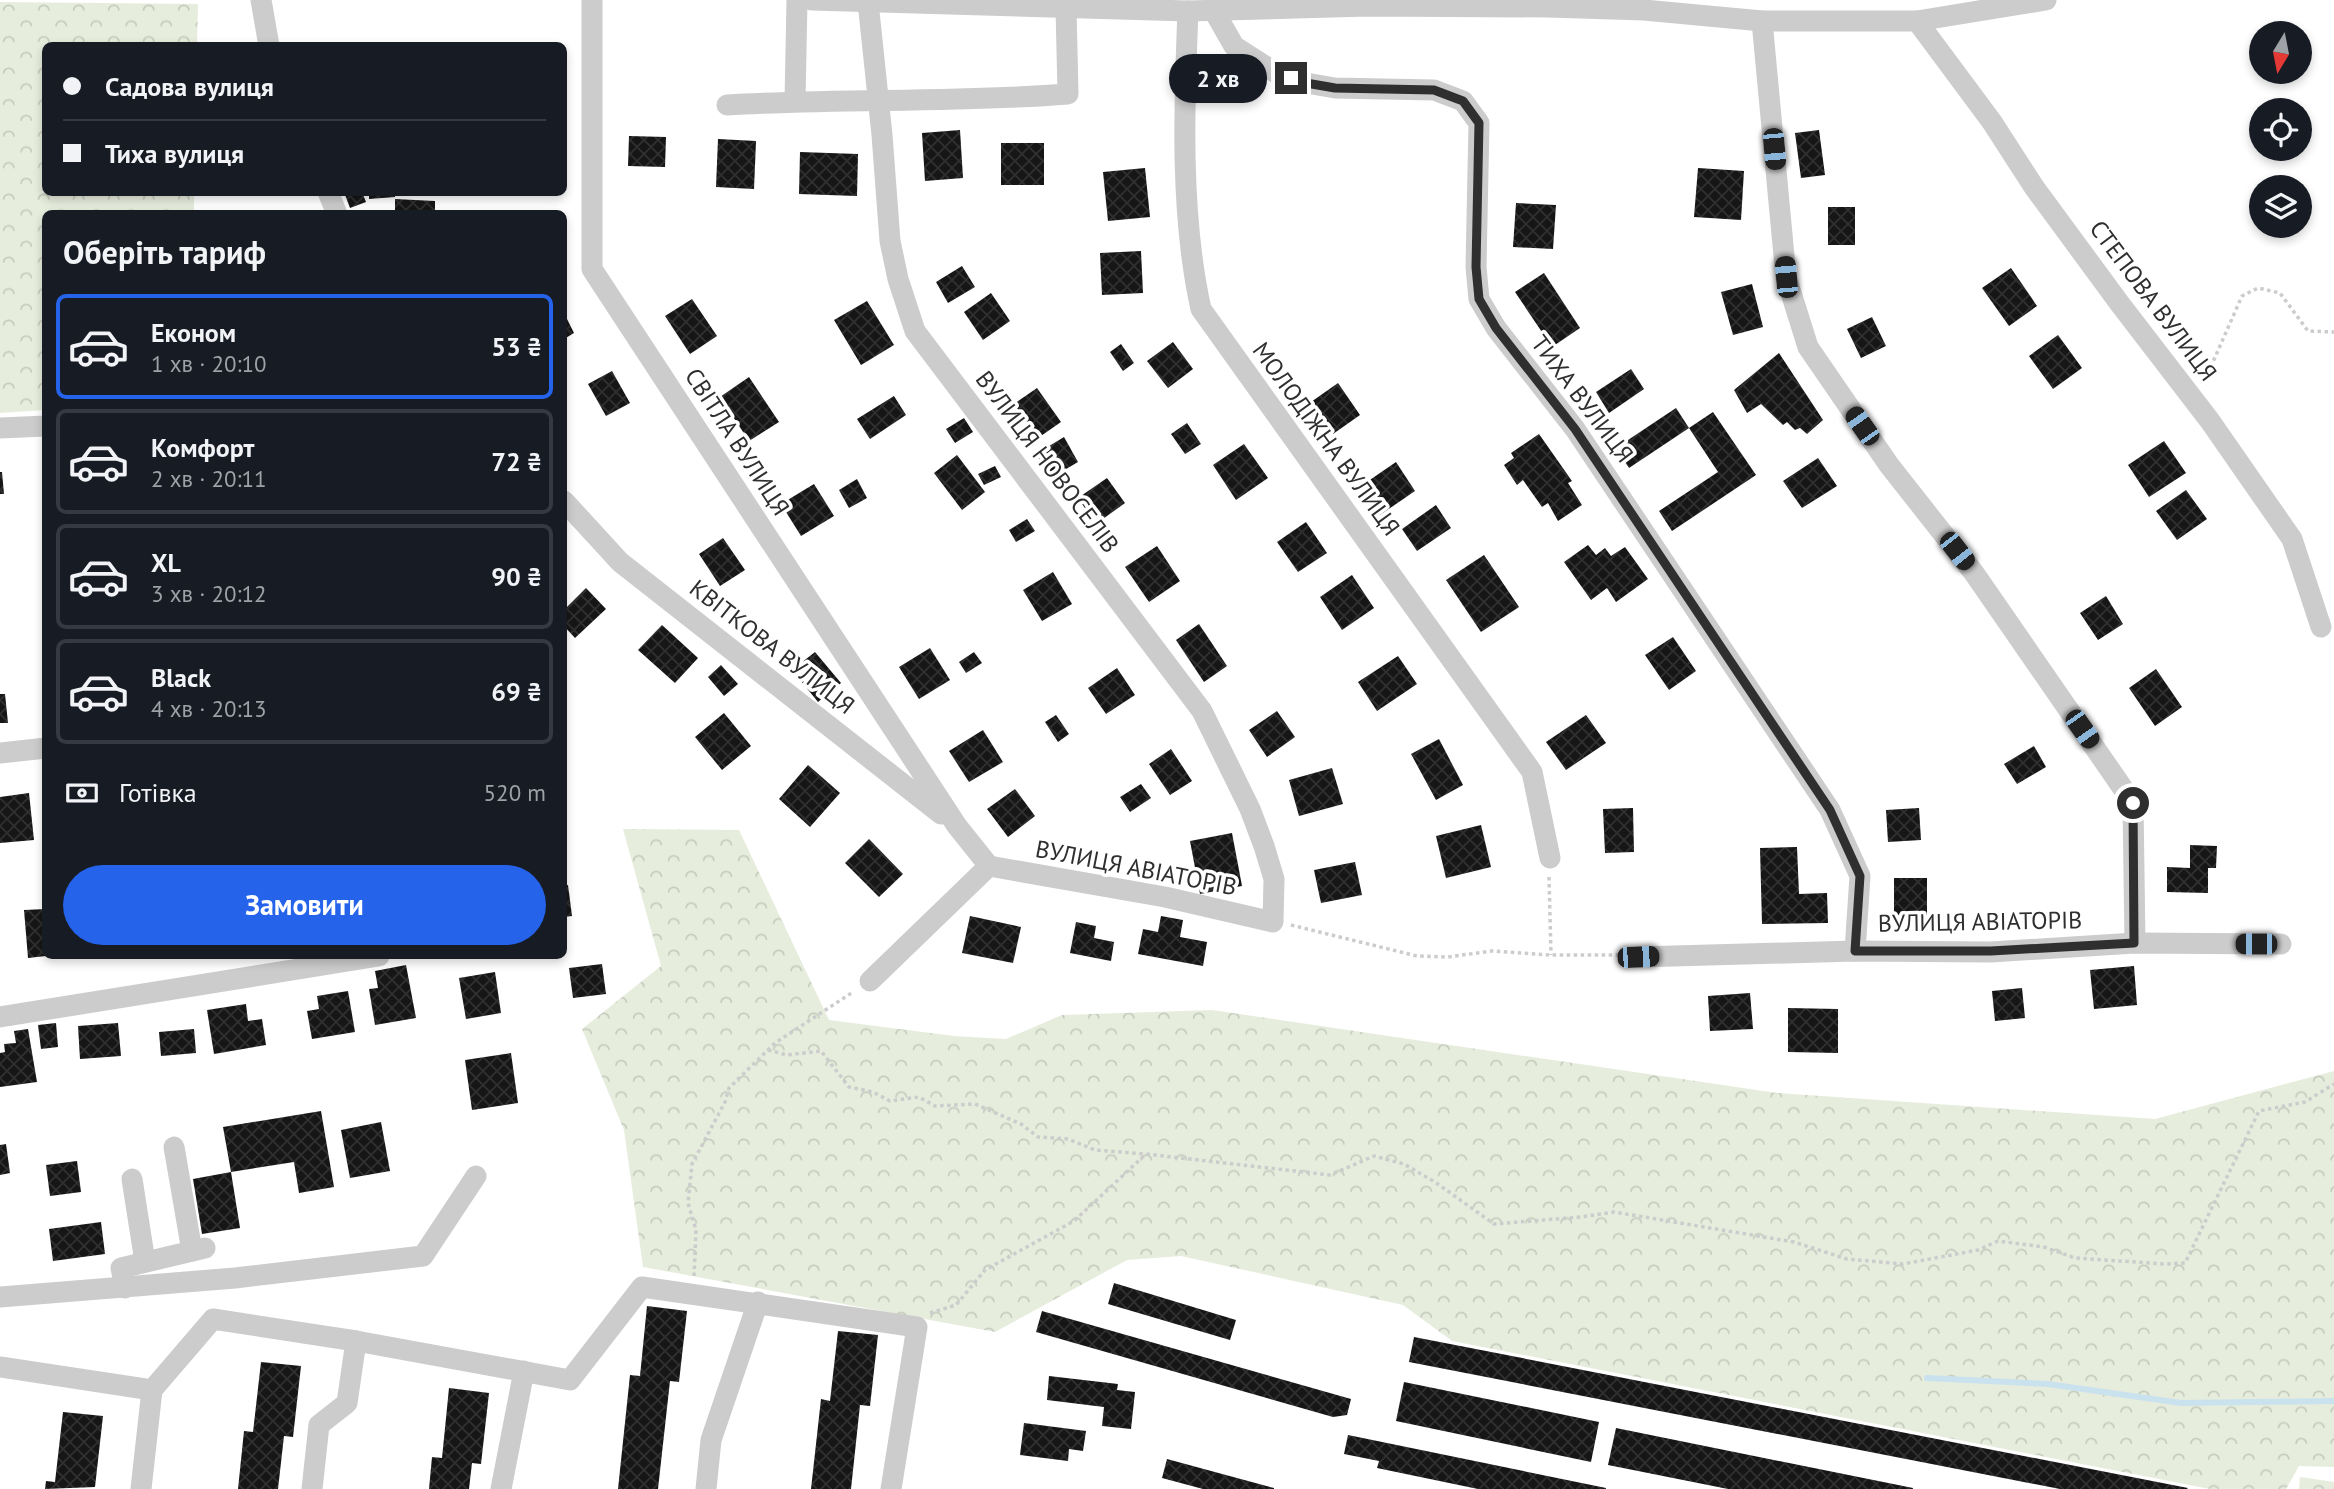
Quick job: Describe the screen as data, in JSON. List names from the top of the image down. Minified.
{"streets":{"street":["СТЕПОВА ВУЛИЦЯ","ТИХА ВУЛИЦЯ","МОЛОДІЖНА ВУЛИЦЯ","СВІТЛА ВУЛИЦЯ","ВУЛИЦЯ НОВОСЕЛІВ","КВІТКОВА ВУЛИЦЯ","ВУЛИЦЯ АВІАТОРІВ"]},"crossings":[["ТИХА ВУЛИЦЯ","ВУЛИЦЯ АВІАТОРІВ"],["СВІТЛА ВУЛИЦЯ","КВІТКОВА ВУЛИЦЯ"],["СВІТЛА ВУЛИЦЯ","ВУЛИЦЯ АВІАТОРІВ"],["ВУЛИЦЯ НОВОСЕЛІВ","ВУЛИЦЯ АВІАТОРІВ"]],"north":"bottom","page":{"banner":["Садова вулиця","Тиха вулиця"],"bubble":"2 хв","heading":"Оберіть тариф","list":[{"name":"Економ","note":"1 хв · 20:10","value":"53 ₴"},{"name":"Комфорт","note":"2 хв · 20:11","value":"72 ₴"},{"name":"XL","note":"3 хв · 20:12","value":"90 ₴"},{"name":"Black","note":"4 хв · 20:13","value":"69 ₴"}],"pay":["Готівка","520 m"],"buttons":"Замовити"}}
